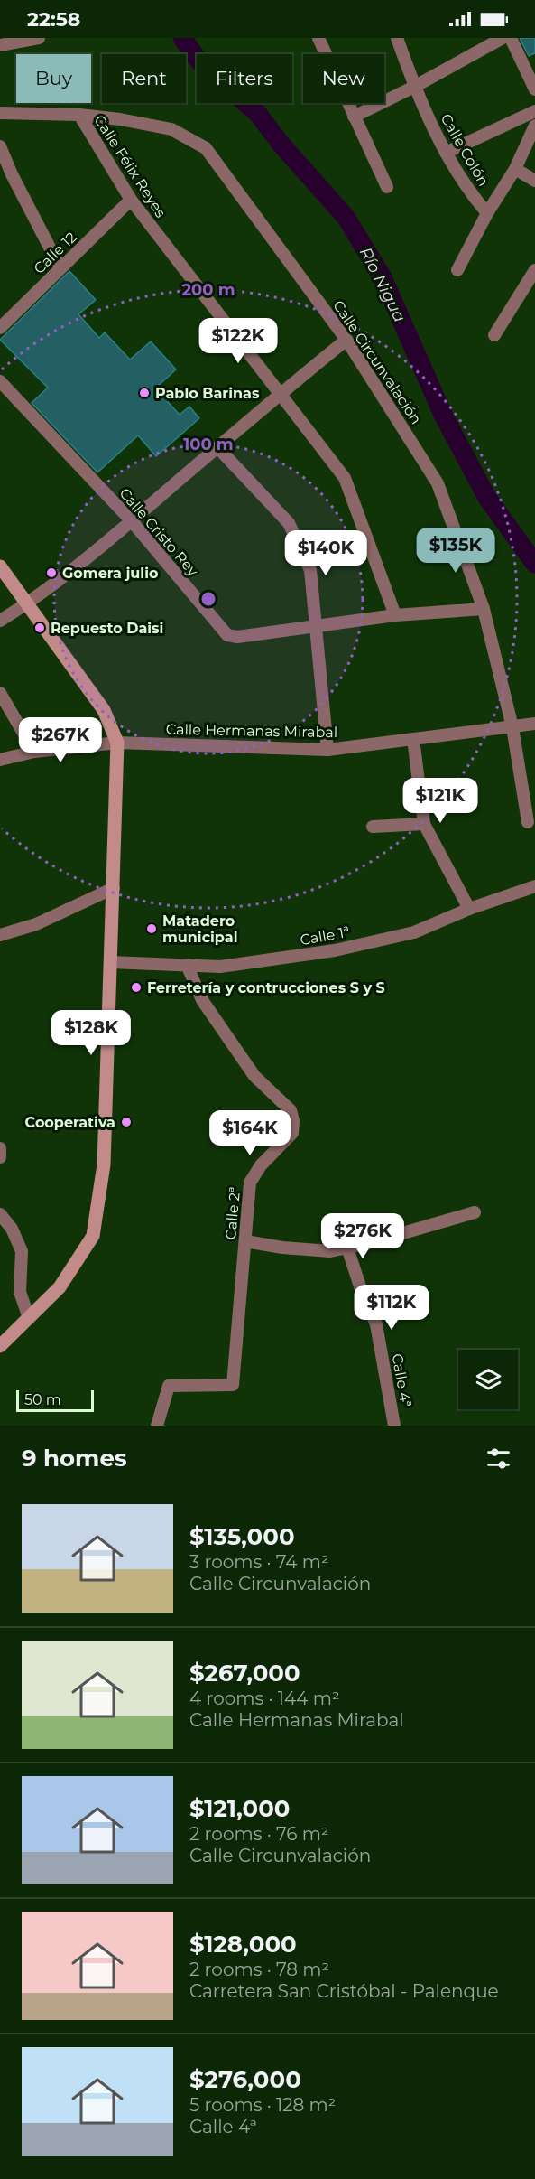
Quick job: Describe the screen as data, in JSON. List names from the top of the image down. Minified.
{"streets":{"street":["Calle Colón","Calle Félix Reyes","Calle 12","Calle Circunvalación","Calle Cristo Rey","Calle Hermanas Mirabal","Calle 1ª","Calle 2ª","Calle 4ª"]},"crossings":[["Calle Félix Reyes","Calle 12"],["Calle Félix Reyes","Calle Circunvalación"],["Calle Félix Reyes","Calle Cristo Rey"],["Calle Circunvalación","Calle Cristo Rey"],["Calle Circunvalación","Calle Hermanas Mirabal"],["Calle 1ª","Calle 2ª"]],"water":["Río Nigua"],"places":["Pablo Barinas","Gomera julio","Repuesto Daisi","Matadero municipal","Ferretería y contrucciones S y S","Cooperativa"],"scale_bar":"50 m","page":{"status":"22:58","chip":["Buy","Rent","Filters","New"],"price":["$122K","$135K","$140K","$267K","$121K","$128K","$164K","$276K","$112K"],"scale":"50 m","heading":"9 homes","list":[{"name":"$135,000","note":"3 rooms · 74 m² · Calle Circunvalación"},{"name":"$267,000","note":"4 rooms · 144 m² · Calle Hermanas Mirabal"},{"name":"$121,000","note":"2 rooms · 76 m² · Calle Circunvalación"},{"name":"$128,000","note":"2 rooms · 78 m² · Carretera San Cristóbal - Palenque"},{"name":"$276,000","note":"5 rooms · 128 m² · Calle 4ª"}]},"rings":["200 m","100 m"]}
